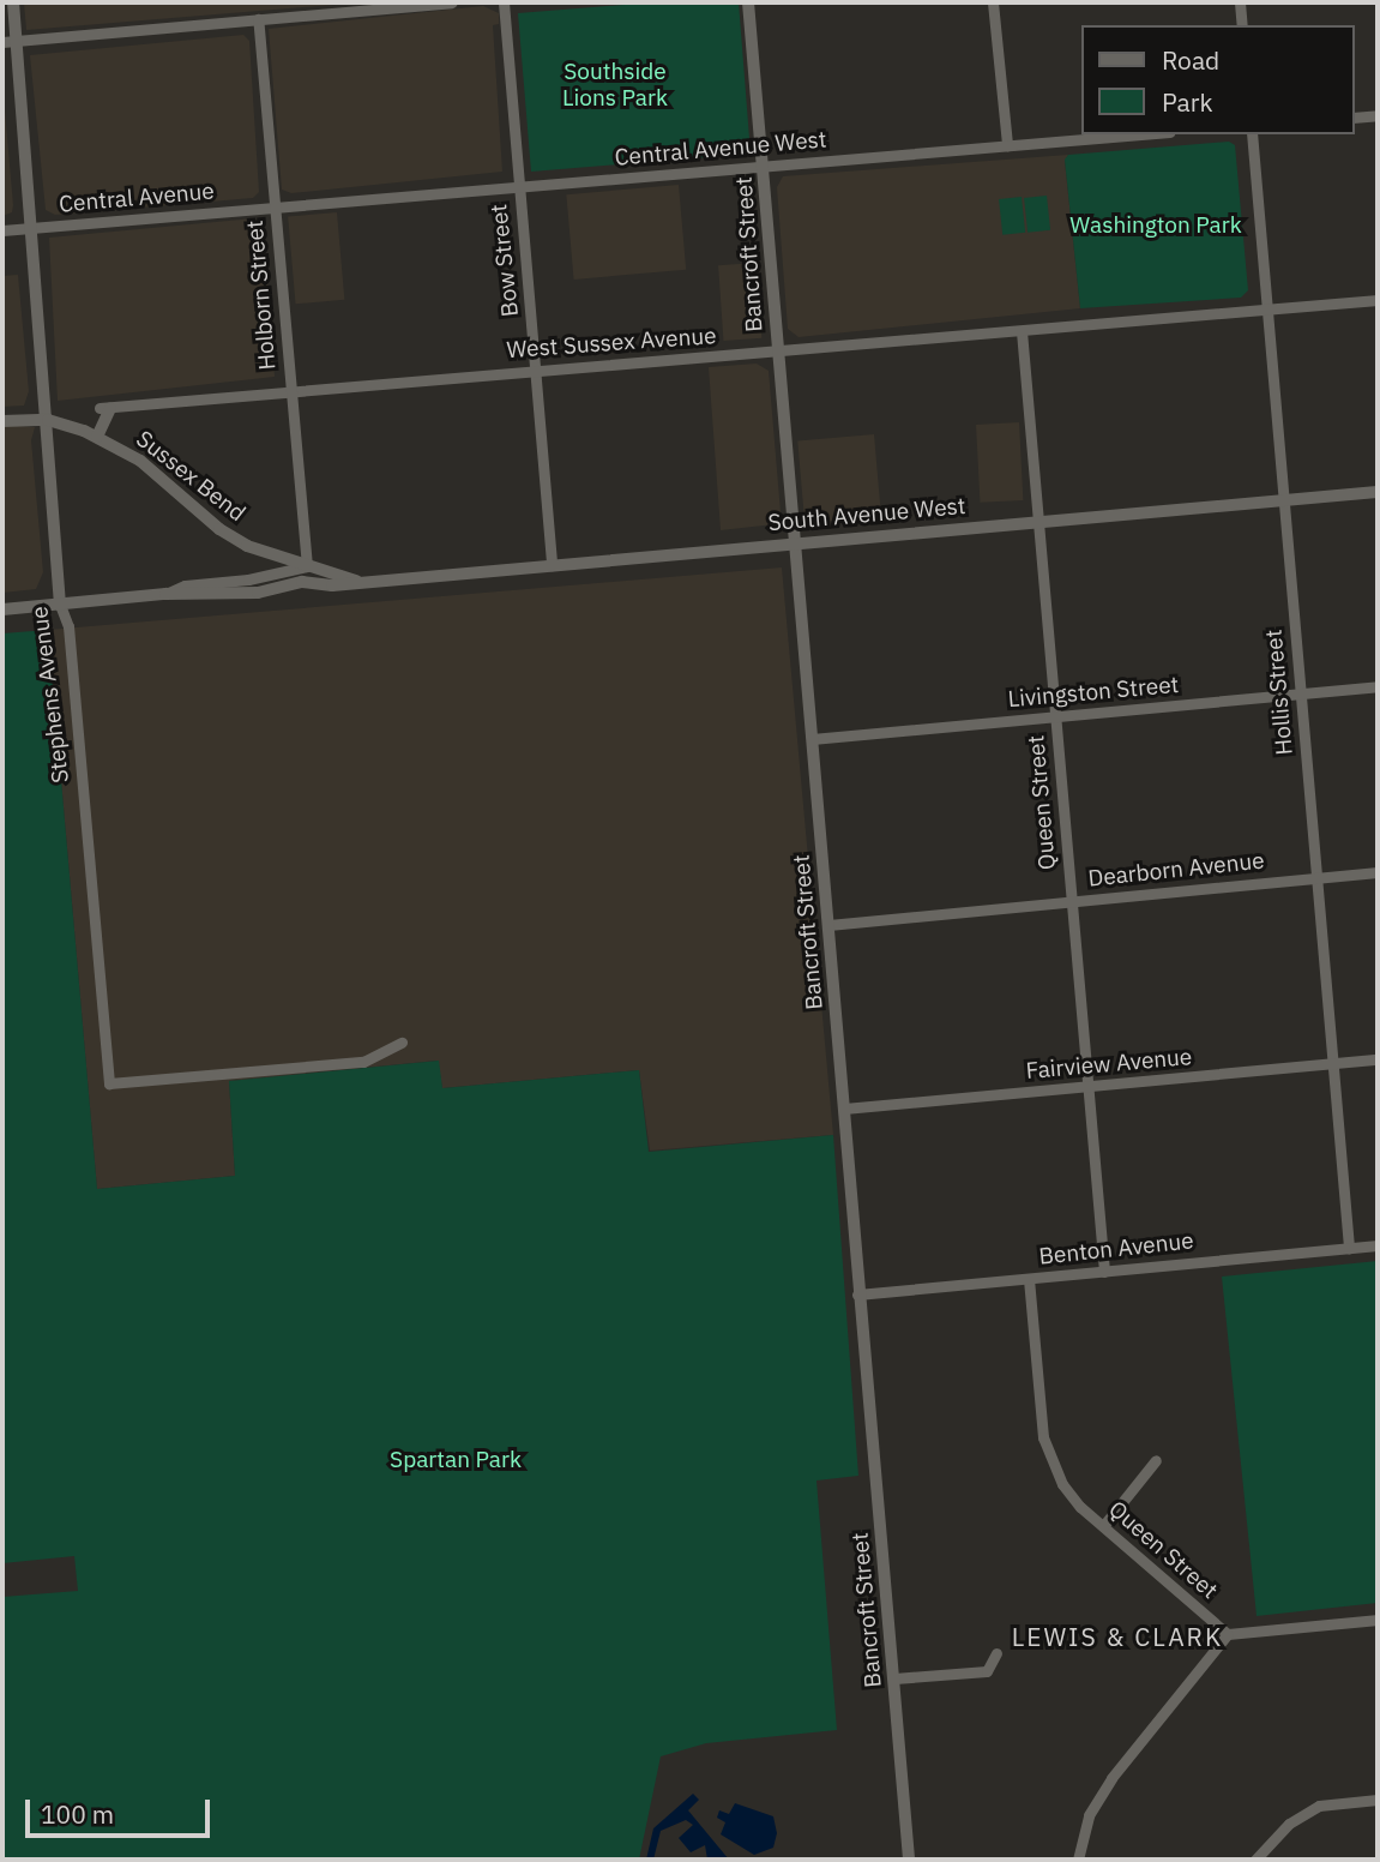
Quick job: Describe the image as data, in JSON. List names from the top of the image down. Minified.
{"streets":{"street":["Central Avenue West","Central Avenue","Bancroft Street","Bow Street","Holborn Street","West Sussex Avenue","Sussex Bend","South Avenue West","Livingston Street","Hollis Street","Stephens Avenue","Queen Street","Dearborn Avenue","Fairview Avenue","Benton Avenue"]},"crossings":[["Central Avenue West","Central Avenue"],["Central Avenue West","Bancroft Street"],["Central Avenue West","Bow Street"],["Central Avenue West","Holborn Street"],["Central Avenue","Holborn Street"],["Central Avenue","Stephens Avenue"],["Bancroft Street","West Sussex Avenue"],["Bancroft Street","South Avenue West"],["Bancroft Street","Livingston Street"],["Bancroft Street","Dearborn Avenue"],["Bancroft Street","Fairview Avenue"],["Bancroft Street","Benton Avenue"],["Bow Street","West Sussex Avenue"],["Bow Street","South Avenue West"],["Holborn Street","West Sussex Avenue"],["Holborn Street","Sussex Bend"],["Holborn Street","South Avenue West"],["West Sussex Avenue","Hollis Street"],["West Sussex Avenue","Queen Street"],["Sussex Bend","South Avenue West"],["Sussex Bend","Stephens Avenue"],["South Avenue West","Hollis Street"],["South Avenue West","Stephens Avenue"],["South Avenue West","Queen Street"],["Livingston Street","Hollis Street"],["Livingston Street","Queen Street"],["Hollis Street","Dearborn Avenue"],["Hollis Street","Fairview Avenue"],["Hollis Street","Benton Avenue"],["Queen Street","Dearborn Avenue"],["Queen Street","Fairview Avenue"],["Queen Street","Benton Avenue"]],"districts":["LEWIS & CLARK"],"parks":["Southside Lions Park","Washington Park","Spartan Park"],"legend":["Road","Park"],"scale_bar":"100 m"}
